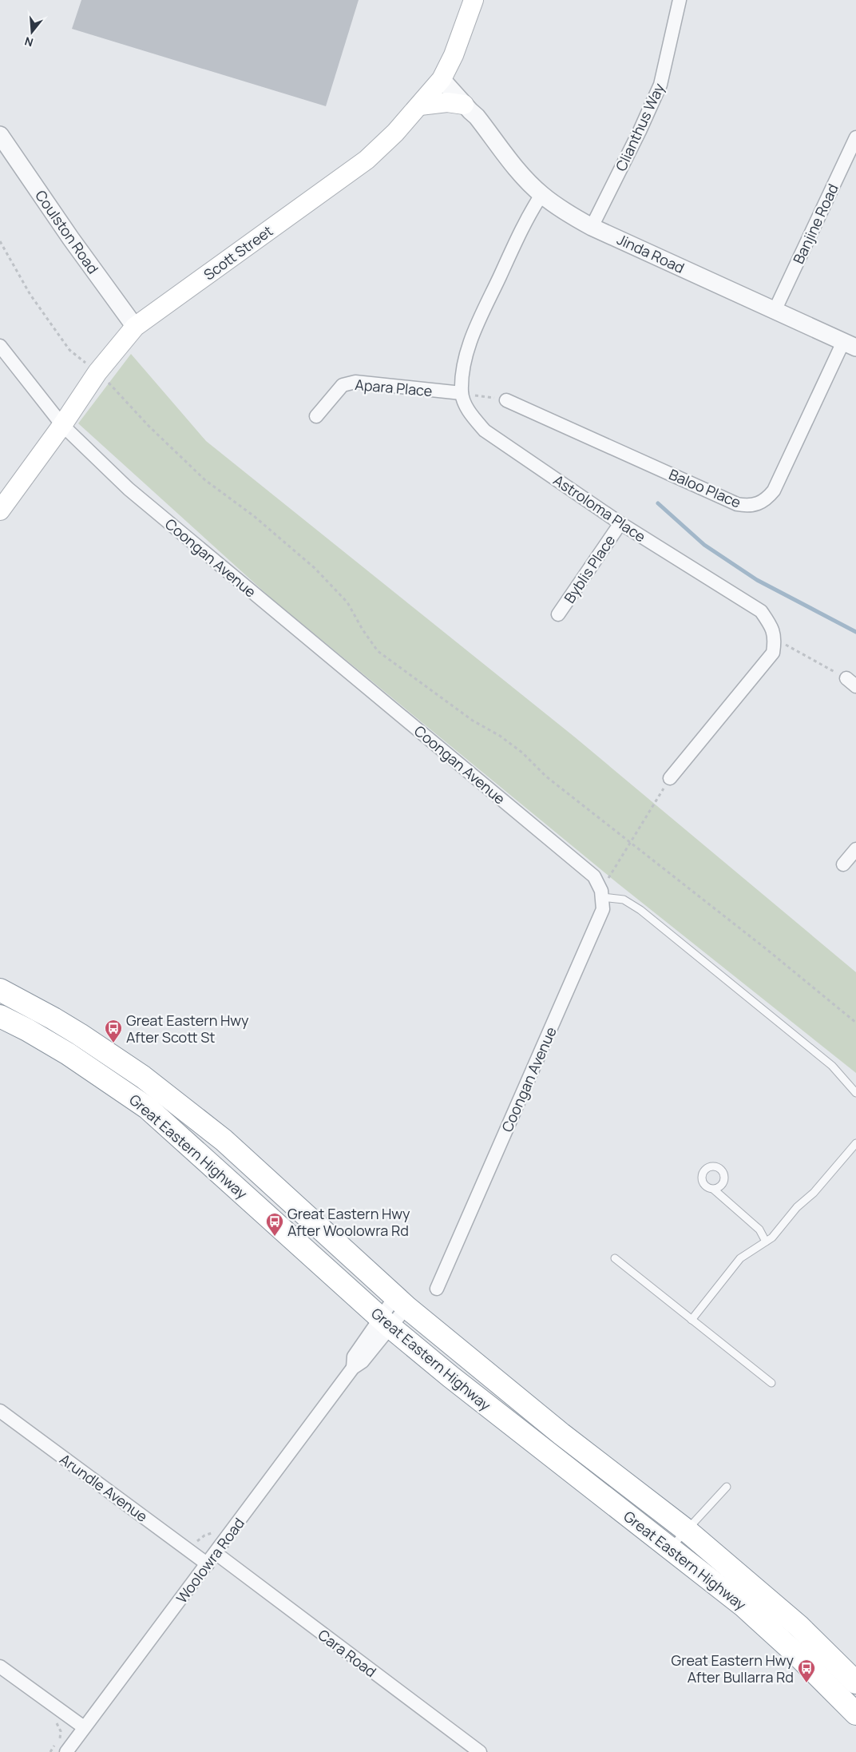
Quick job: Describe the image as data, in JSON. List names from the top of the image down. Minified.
{"streets":{"highway":["Great Eastern Highway"],"main road":["Scott Street"],"street":["Clianthus Way","Banjine Road","Coulston Road","Jinda Road","Apara Place","Baloo Place","Astroloma Place","Coongan Avenue","Byblis Place","Arundle Avenue","Woolowra Road","Cara Road"]},"crossings":[["Clianthus Way","Jinda Road"],["Banjine Road","Jinda Road"],["Coulston Road","Scott Street"],["Scott Street","Jinda Road"],["Scott Street","Coongan Avenue"],["Jinda Road","Baloo Place"],["Jinda Road","Astroloma Place"],["Apara Place","Astroloma Place"],["Astroloma Place","Byblis Place"],["Great Eastern Highway","Woolowra Road"],["Arundle Avenue","Woolowra Road"],["Woolowra Road","Cara Road"]],"places":{"bus stop":["Great Eastern Hwy After Scott St","Great Eastern Hwy After Woolowra Rd","Great Eastern Hwy After Bullarra Rd"]},"north":"bottom"}
